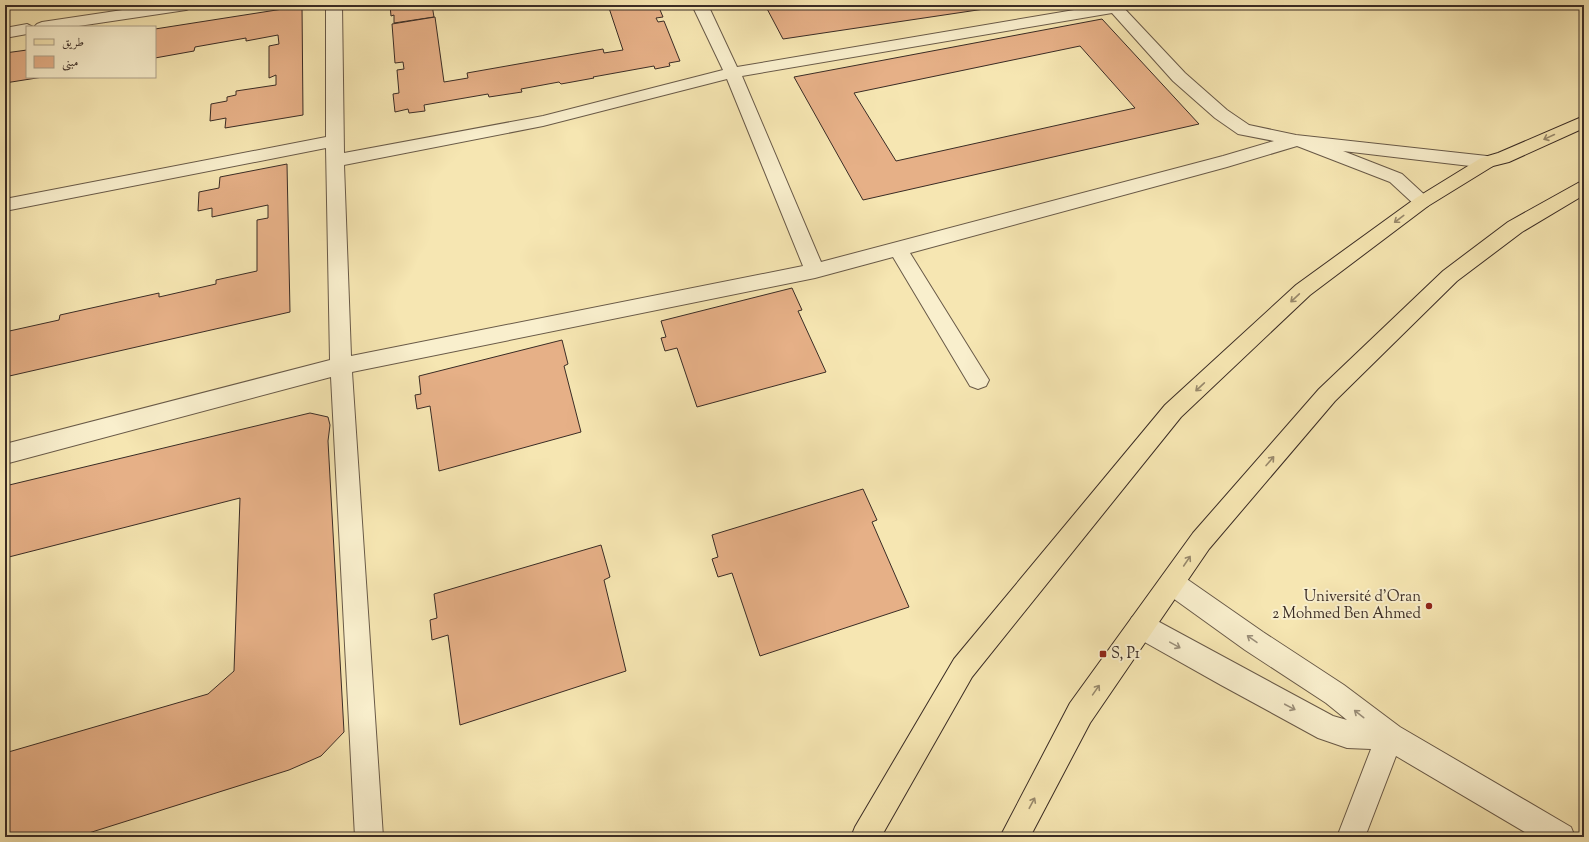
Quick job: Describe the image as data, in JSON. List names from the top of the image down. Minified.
{"places":{"other":["Université d'Oran 2 Mohmed Ben Ahmed"],"transit":["S, P1"]},"legend":["طريق","مبنى"]}
